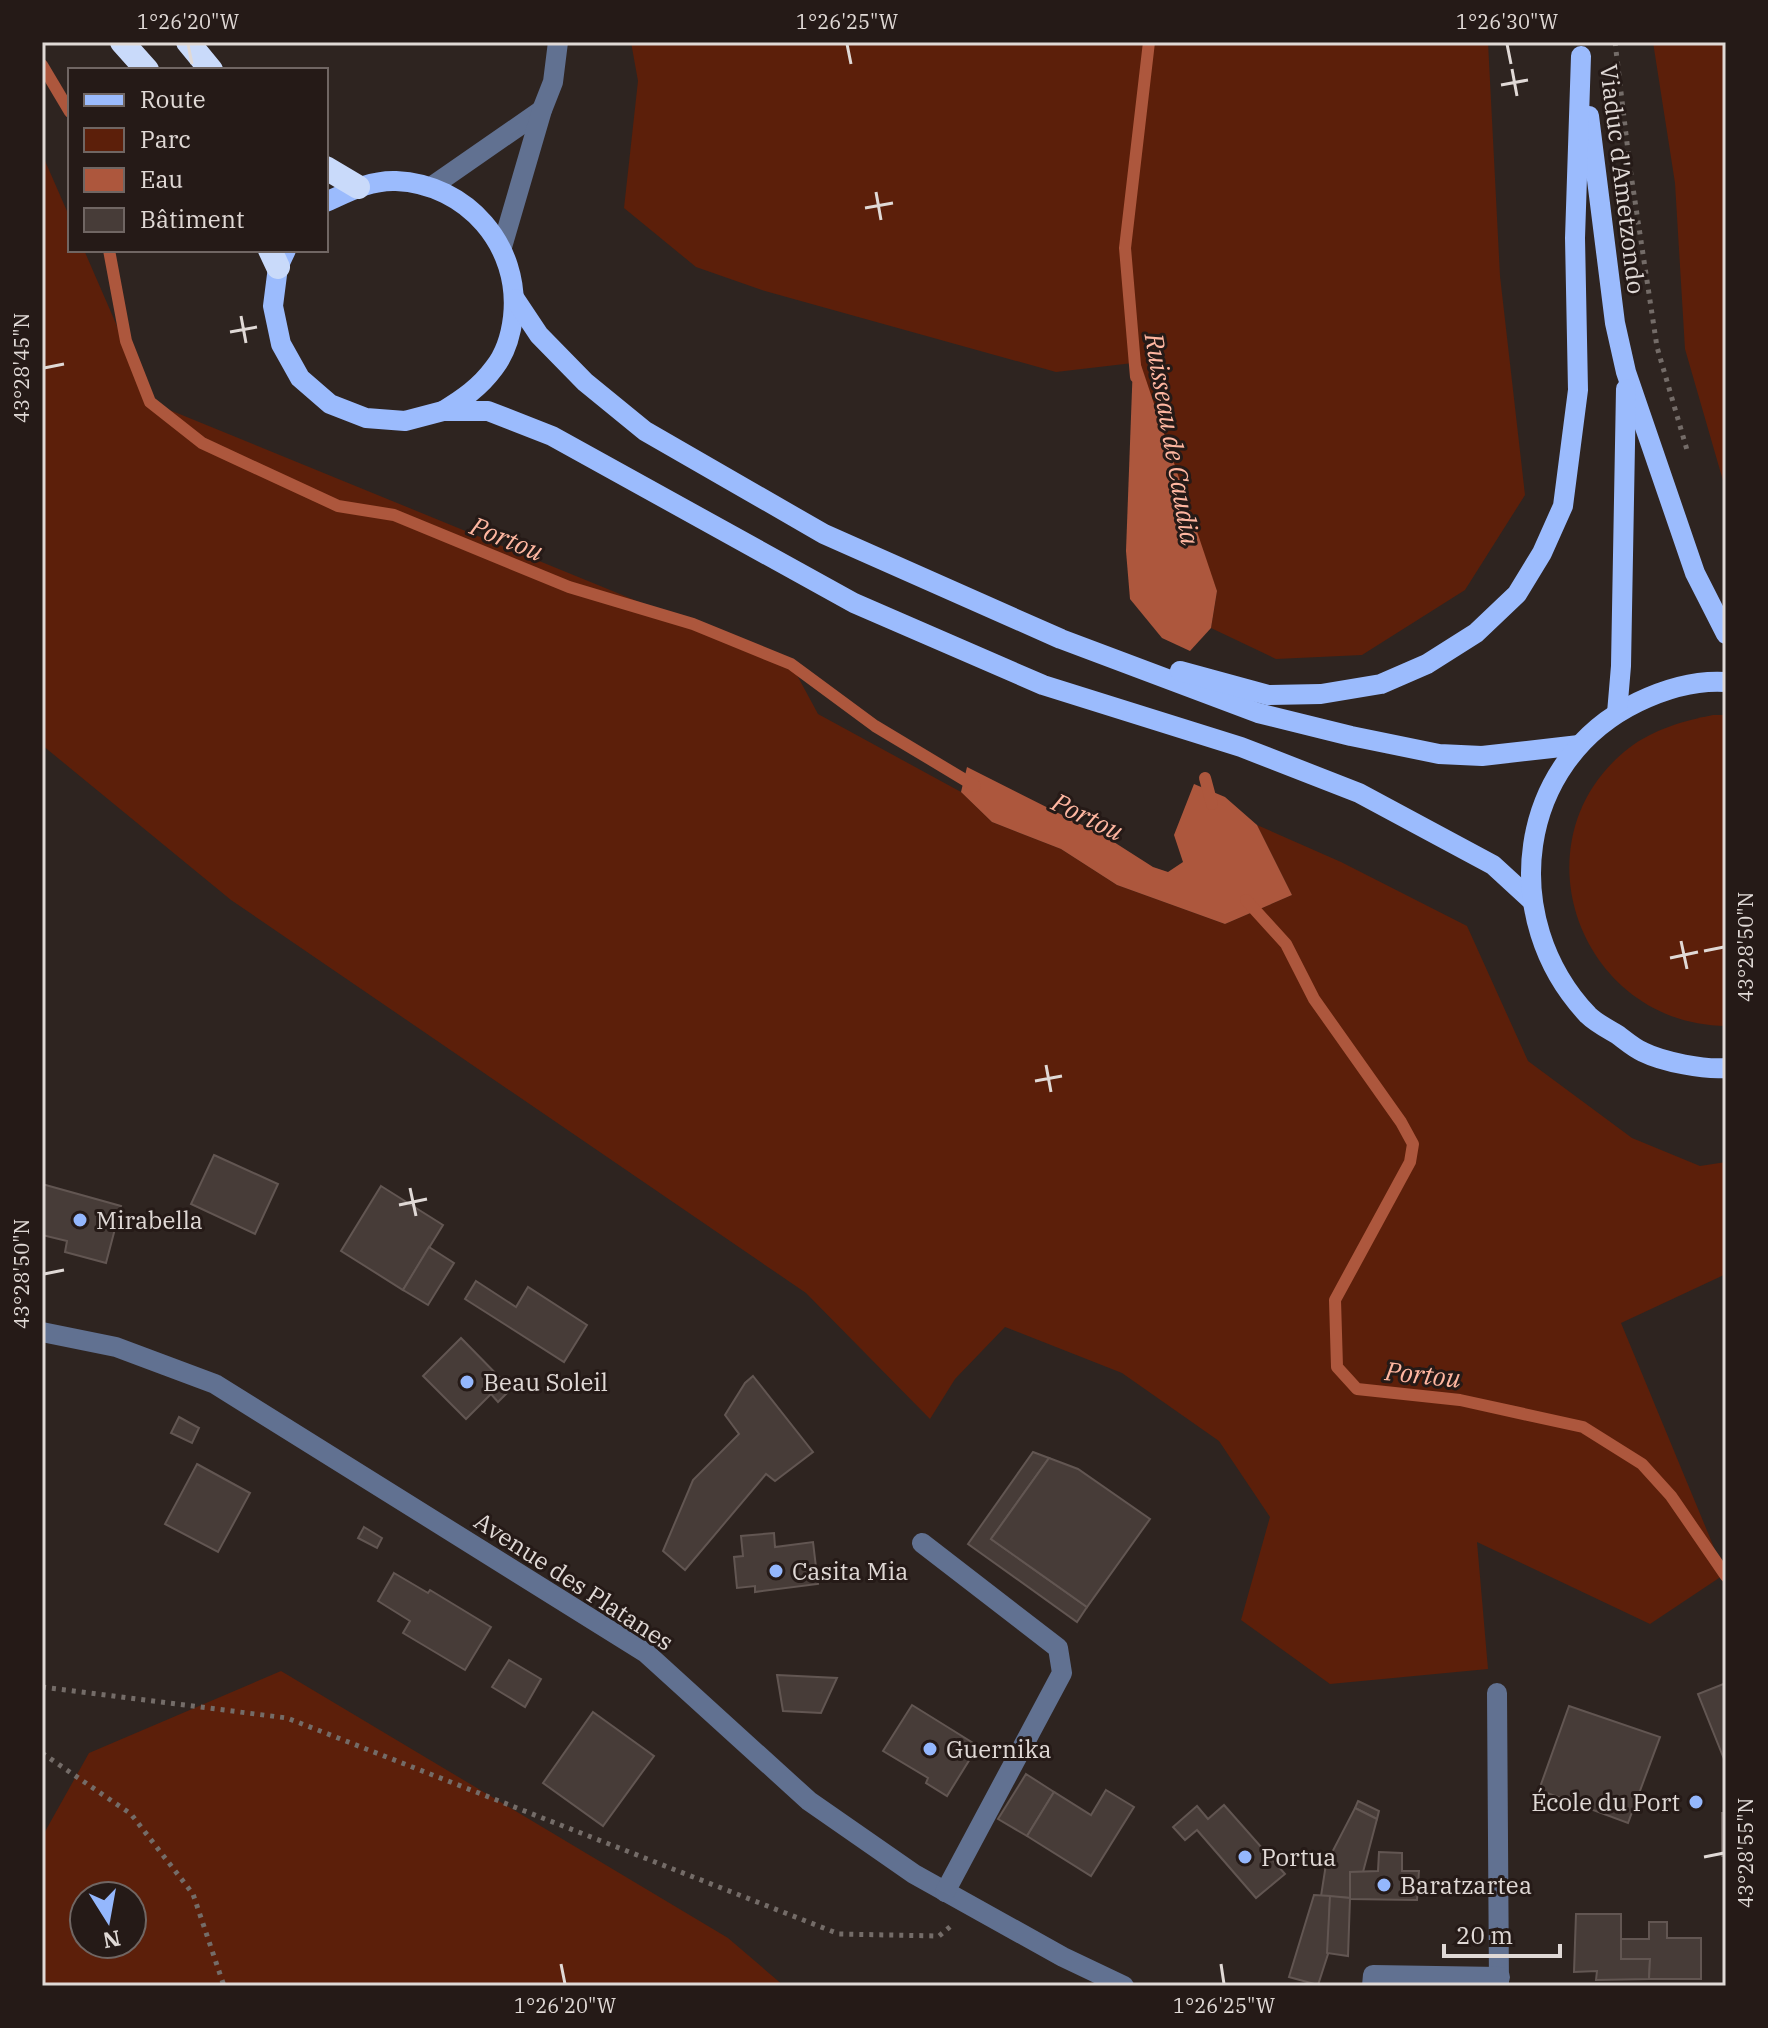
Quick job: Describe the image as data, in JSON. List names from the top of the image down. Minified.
{"streets":{"main road":["Viaduc d'Ametzondo"],"street":["Avenue des Platanes"]},"water":["Ruisseau de Caudia","Portou"],"places":["Mirabella","Beau Soleil","Casita Mia","Guernika","École du Port","Portua","Baratzartea"],"legend":["Route","Parc","Eau","Bâtiment"],"scale_bar":"20 m","north":"bottom","coordinates":["1°26'20\"W","1°26'25\"W","1°26'30\"W","43°28'45\"N","43°28'50\"N","43°28'55\"N"]}
